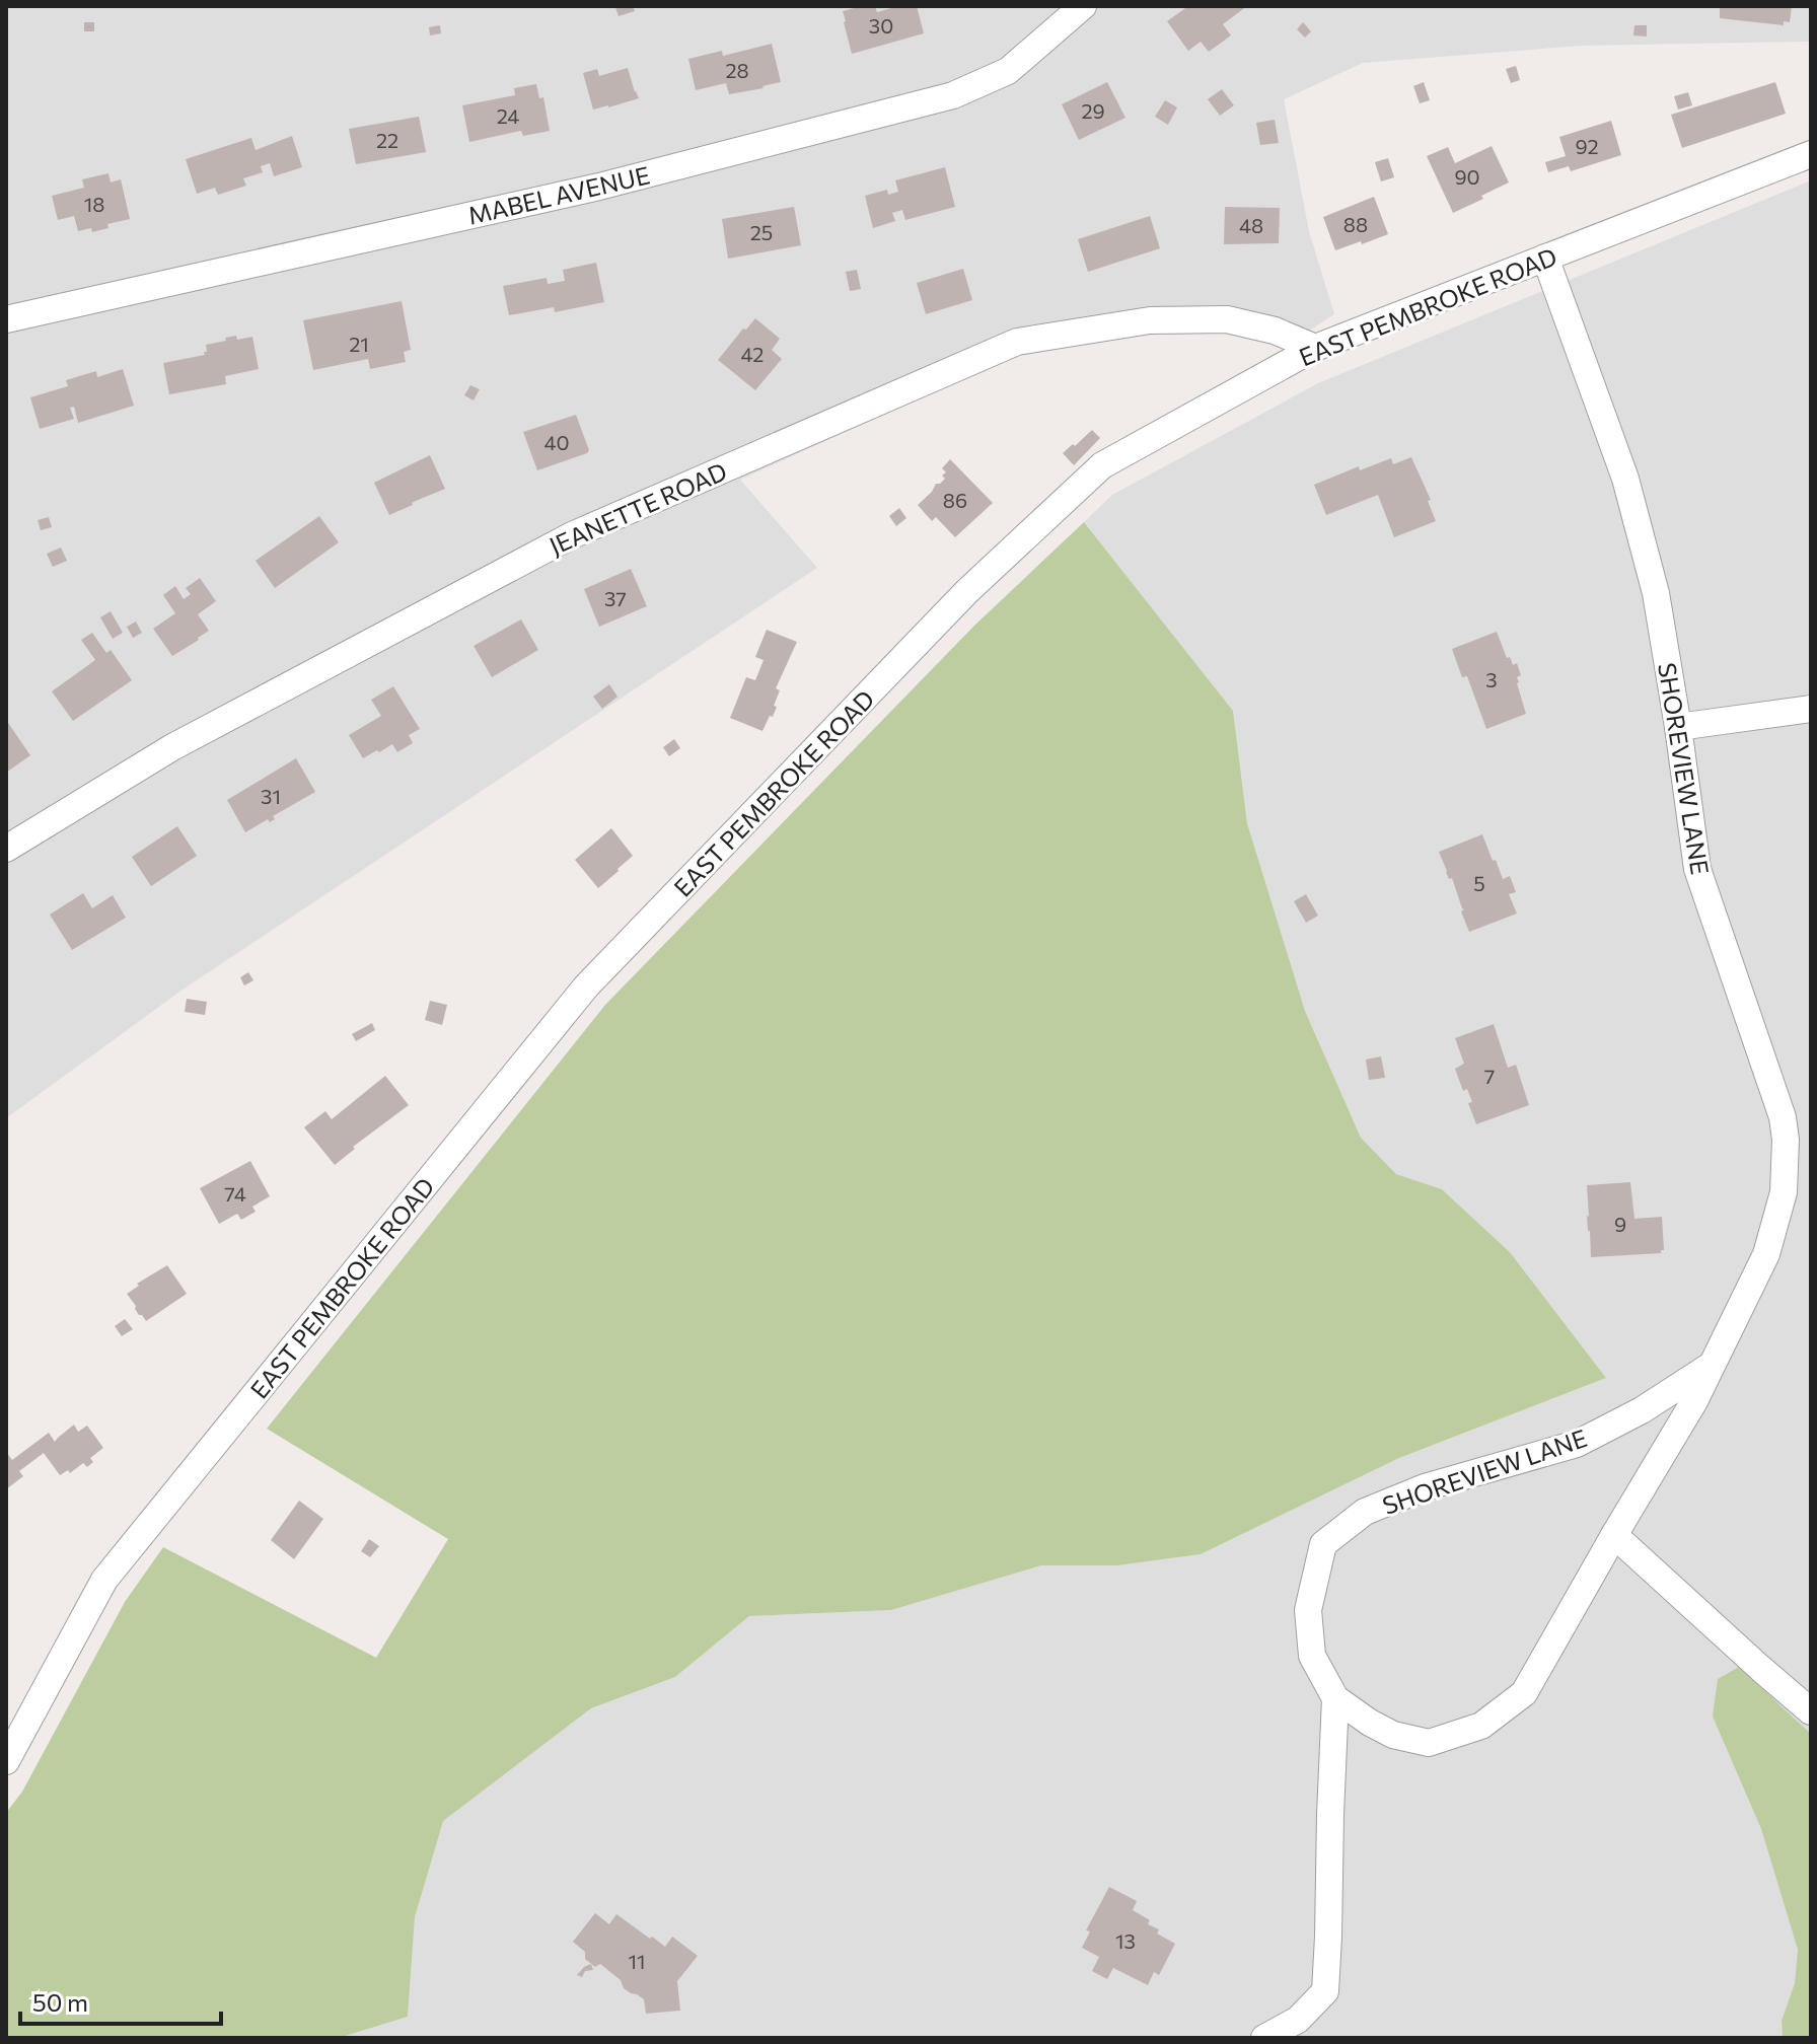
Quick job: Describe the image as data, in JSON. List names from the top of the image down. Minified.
{"streets":{"street":["MABEL AVENUE","EAST PEMBROKE ROAD","JEANETTE ROAD","SHOREVIEW LANE"]},"crossings":[["EAST PEMBROKE ROAD","JEANETTE ROAD"],["EAST PEMBROKE ROAD","SHOREVIEW LANE"]],"house_numbers":["30","28","29","24","22","92","90","18","88","48","25","21","42","40","86","37","3","31","5","7","74","9","13","11"],"scale_bar":"50 m"}
